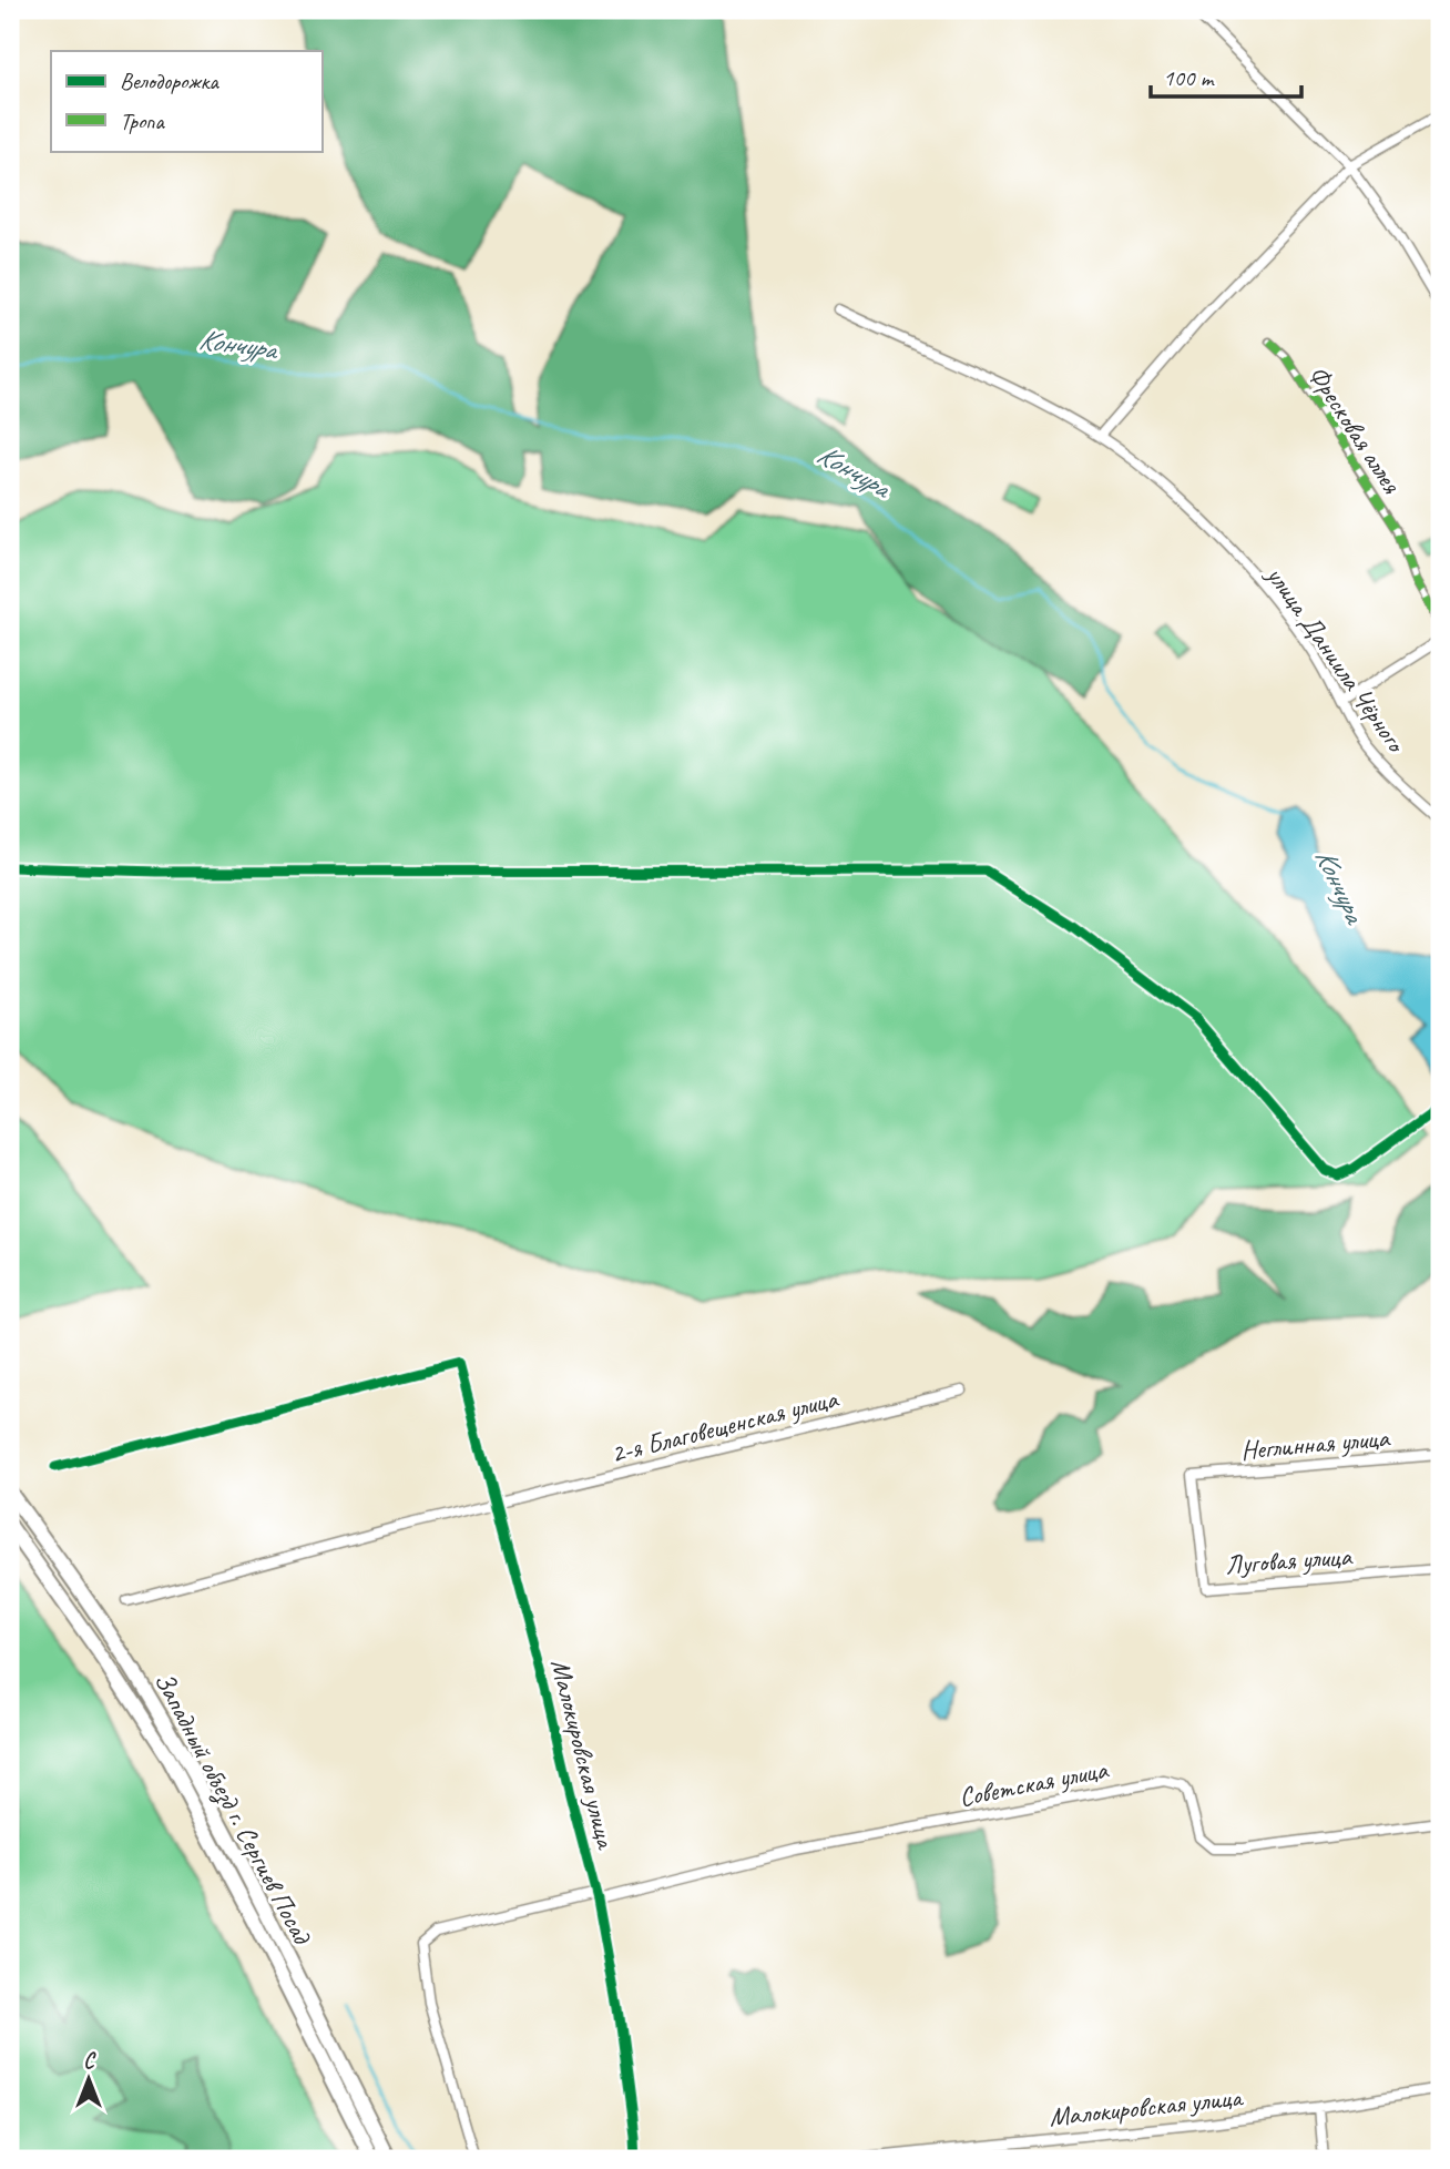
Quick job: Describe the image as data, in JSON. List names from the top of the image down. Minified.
{"streets":{"main road":["Западный объезд г. Сергиев Посад"],"street":["Фресковая аллея","улица Даниила Чёрного","2-я Благовещенская улица","Неглинная улица","Луговая улица","Малокировская улица","Советская улица"]},"crossings":[["2-я Благовещенская улица","Малокировская улица"],["Неглинная улица","Луговая улица"],["Малокировская улица","Советская улица"]],"water":["Кончура"],"legend":["Велодорожка","Тропа"],"scale_bar":"100 m","north":"top"}
